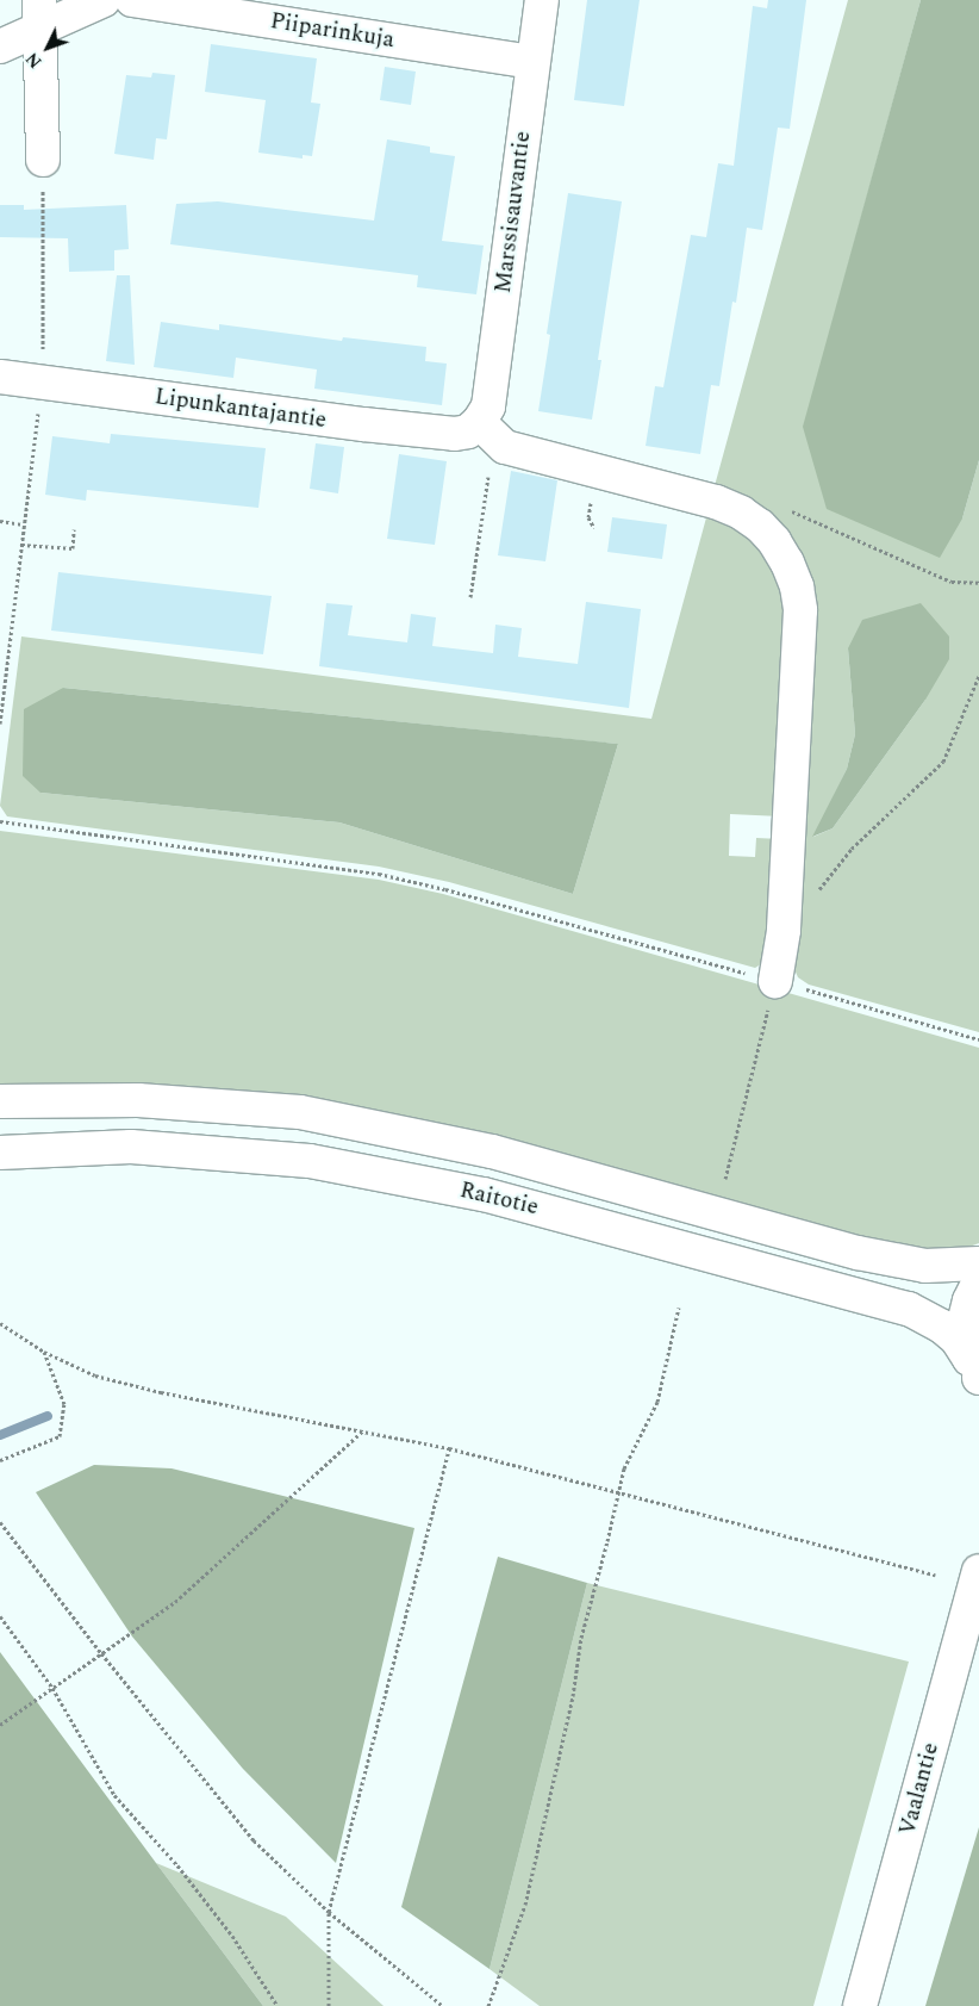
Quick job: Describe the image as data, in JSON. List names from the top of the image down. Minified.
{"streets":{"main road":["Piiparinkuja","Marssisauvantie","Lipunkantajantie","Raitotie","Vaalantie"]},"crossings":[["Piiparinkuja","Marssisauvantie"],["Marssisauvantie","Lipunkantajantie"]],"north":"bottom left"}
